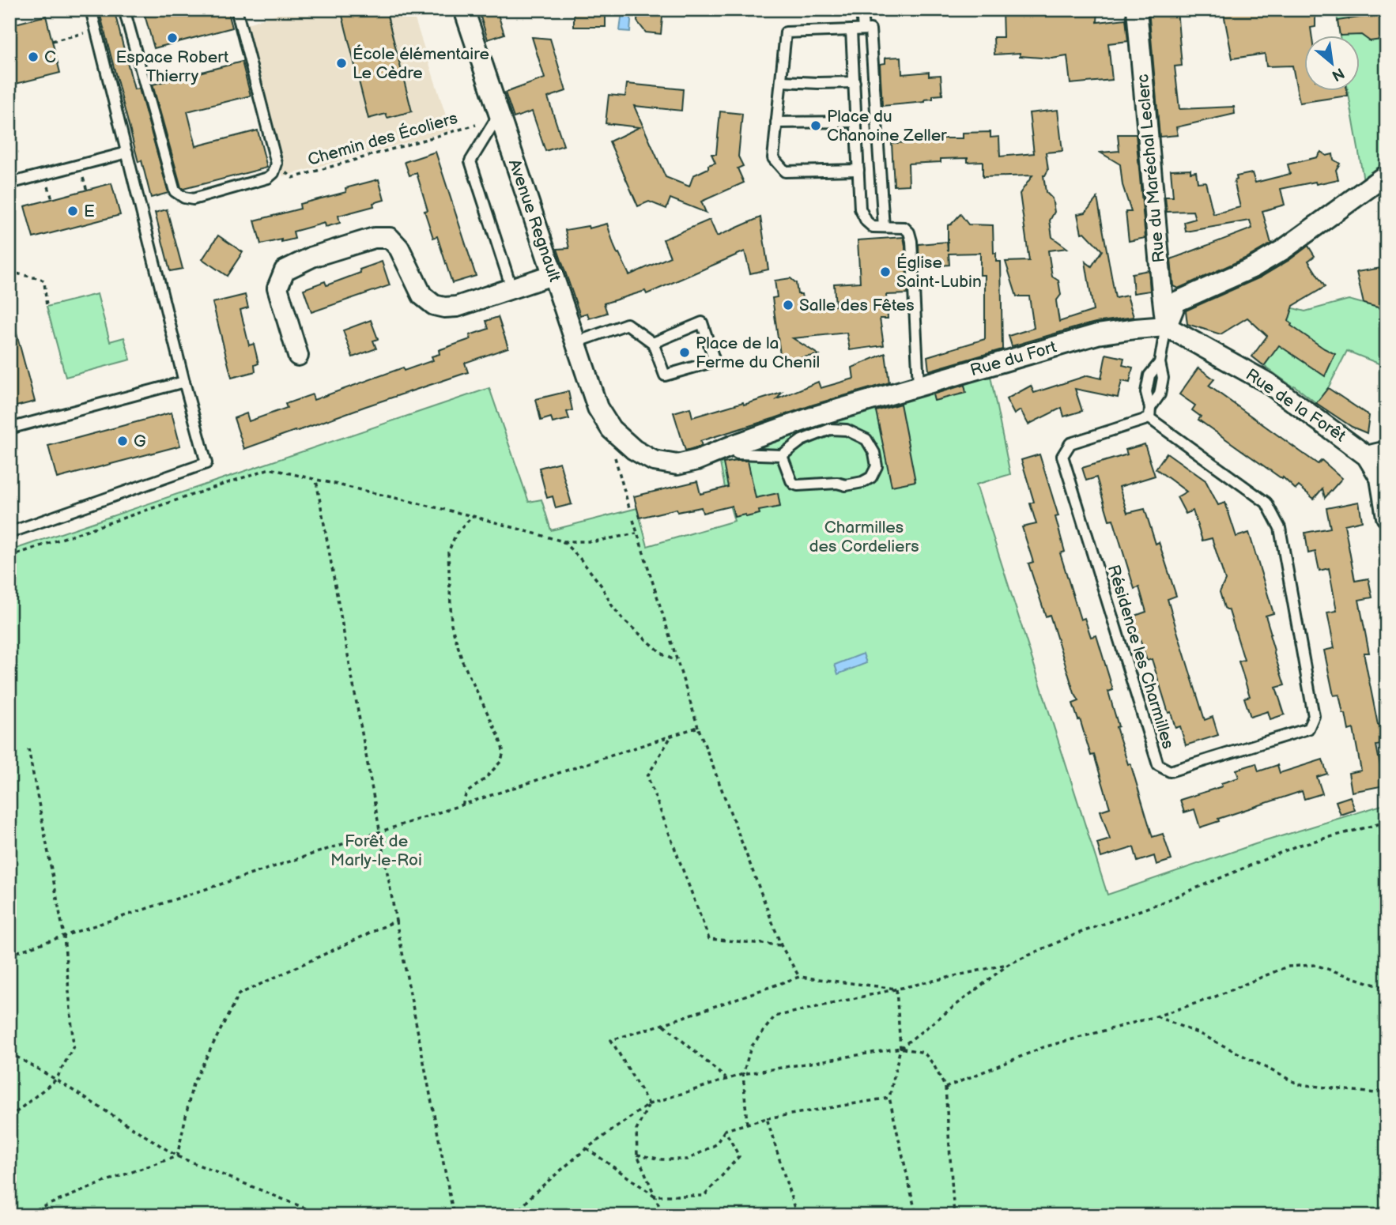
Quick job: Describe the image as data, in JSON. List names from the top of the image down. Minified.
{"streets":{"street":["Rue du Maréchal Leclerc","Avenue Regnault","Rue du Fort","Rue de la Forêt"],"lane":["Résidence les Charmilles"],"path":["Chemin des Écoliers"]},"crossings":[["Chemin des Écoliers","Avenue Regnault"],["Rue du Maréchal Leclerc","Rue du Fort"],["Rue du Maréchal Leclerc","Rue de la Forêt"],["Avenue Regnault","Rue du Fort"],["Rue du Fort","Rue de la Forêt"]],"parks":["Charmilles des Cordeliers","Forêt de Marly-le-Roi"],"places":["Espace Robert Thierry","C","École élémentaire Le Cèdre","Place du Chanoine Zeller","E","Église Saint-Lubin","Salle des Fêtes","Place de la Ferme du Chenil","G"],"north":"bottom right"}
